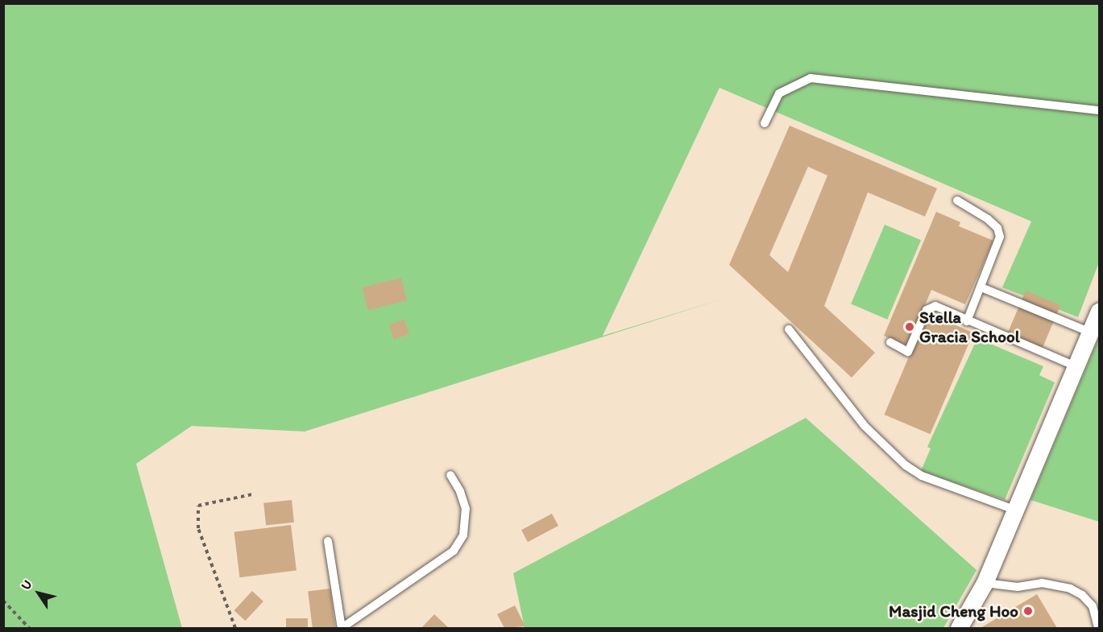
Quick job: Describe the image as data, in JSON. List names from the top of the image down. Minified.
{"places":["Stella Gracia School","Masjid Cheng Hoo"],"north":"top left"}
